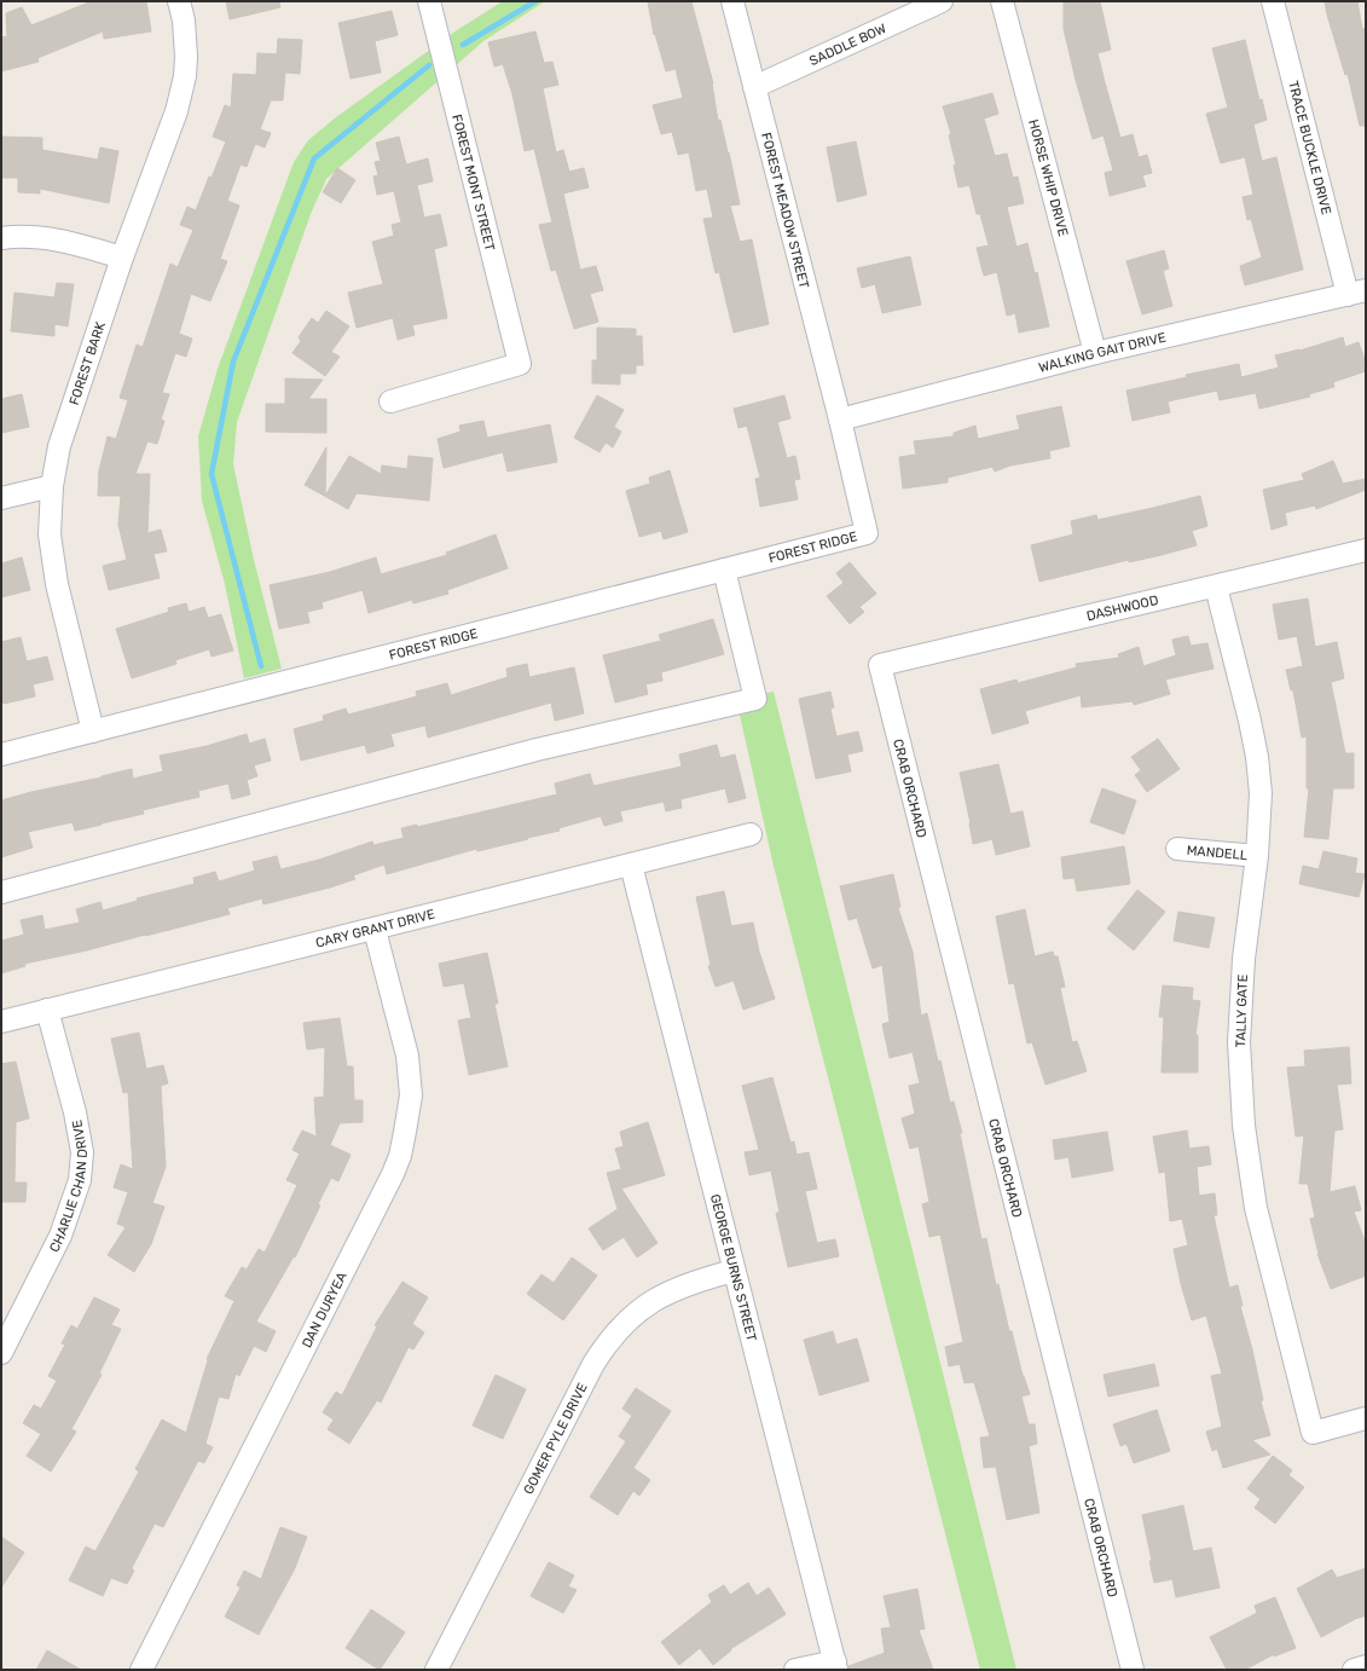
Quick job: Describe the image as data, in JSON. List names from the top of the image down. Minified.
{"streets":{"street":["SADDLE BOW","TRACE BUCKLE DRIVE","HORSE WHIP DRIVE","FOREST MONT STREET","FOREST MEADOW STREET","WALKING GAIT DRIVE","FOREST BARK","FOREST RIDGE","DASHWOOD","CRAB ORCHARD","MANDELL","CARY GRANT DRIVE","TALLY GATE","CHARLIE CHAN DRIVE","GEORGE BURNS STREET","DAN DURYEA","GOMER PYLE DRIVE"]},"crossings":[["SADDLE BOW","FOREST MEADOW STREET"],["TRACE BUCKLE DRIVE","WALKING GAIT DRIVE"],["HORSE WHIP DRIVE","WALKING GAIT DRIVE"],["FOREST MEADOW STREET","WALKING GAIT DRIVE"],["FOREST MEADOW STREET","FOREST RIDGE"],["FOREST BARK","FOREST RIDGE"],["DASHWOOD","CRAB ORCHARD"],["DASHWOOD","TALLY GATE"],["MANDELL","TALLY GATE"],["CARY GRANT DRIVE","CHARLIE CHAN DRIVE"],["CARY GRANT DRIVE","GEORGE BURNS STREET"],["CARY GRANT DRIVE","DAN DURYEA"],["GEORGE BURNS STREET","GOMER PYLE DRIVE"]]}
